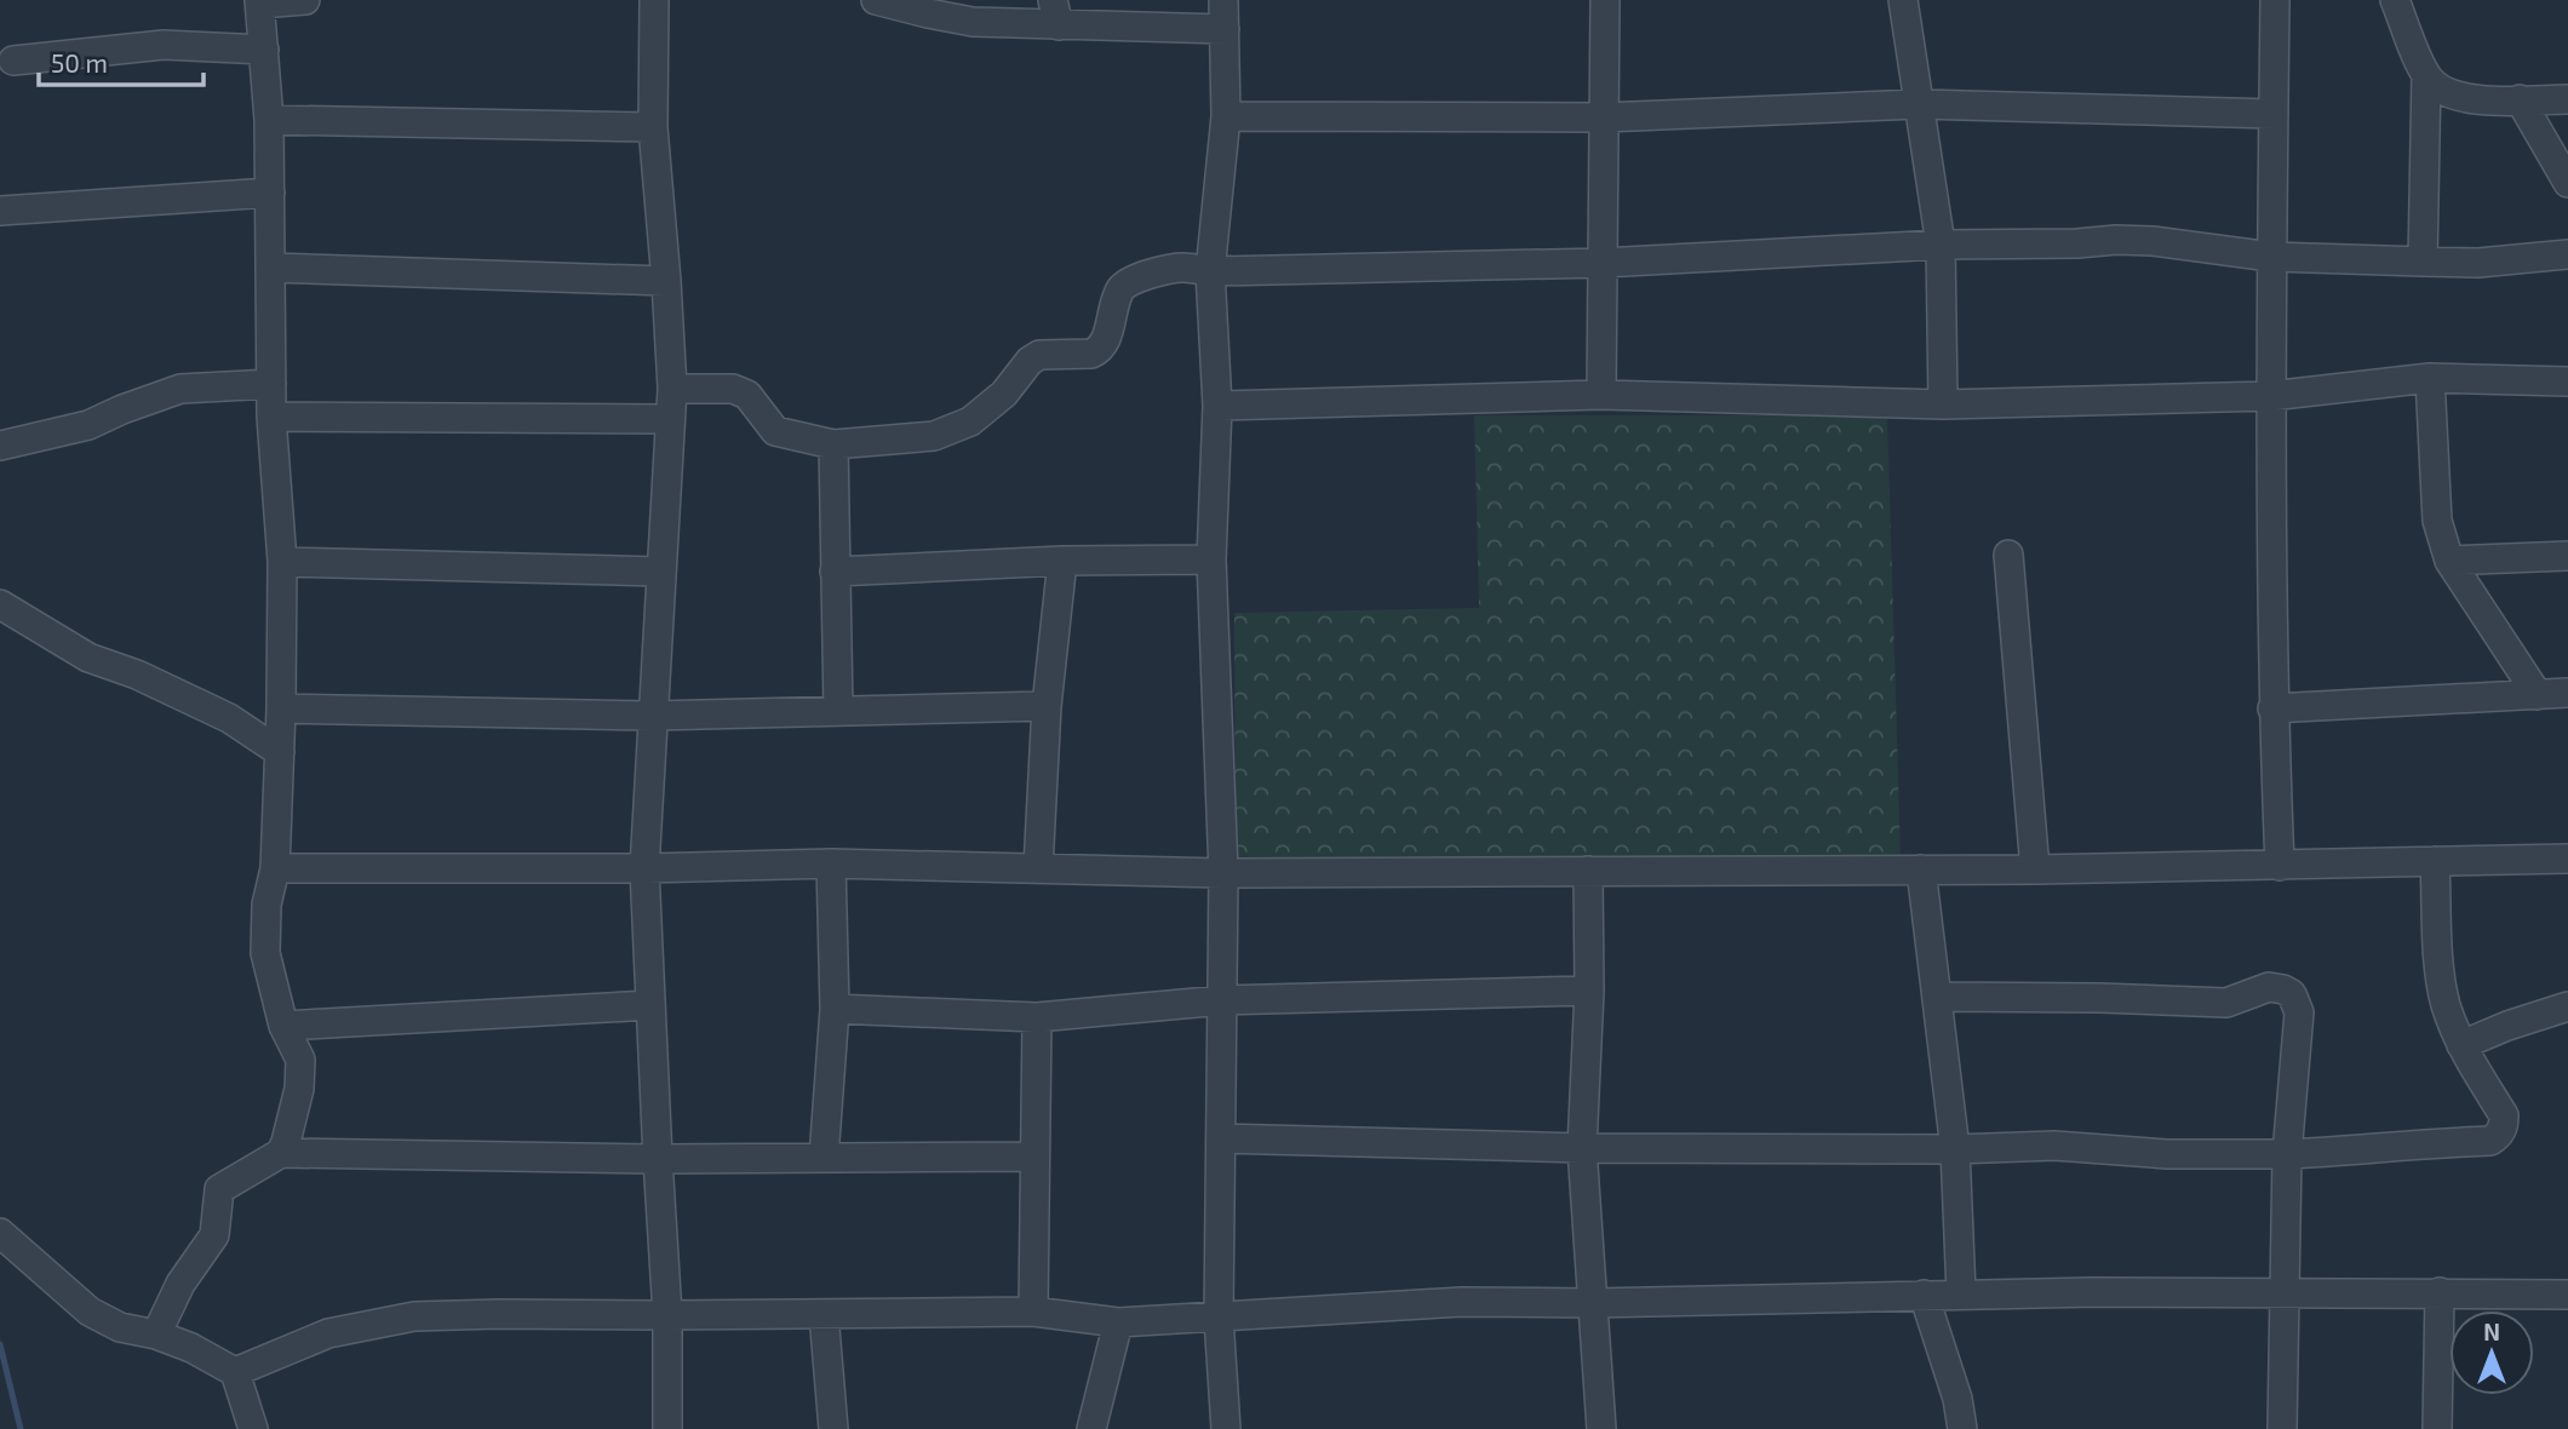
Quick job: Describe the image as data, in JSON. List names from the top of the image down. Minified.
{"scale_bar":"50 m","north":"top"}
